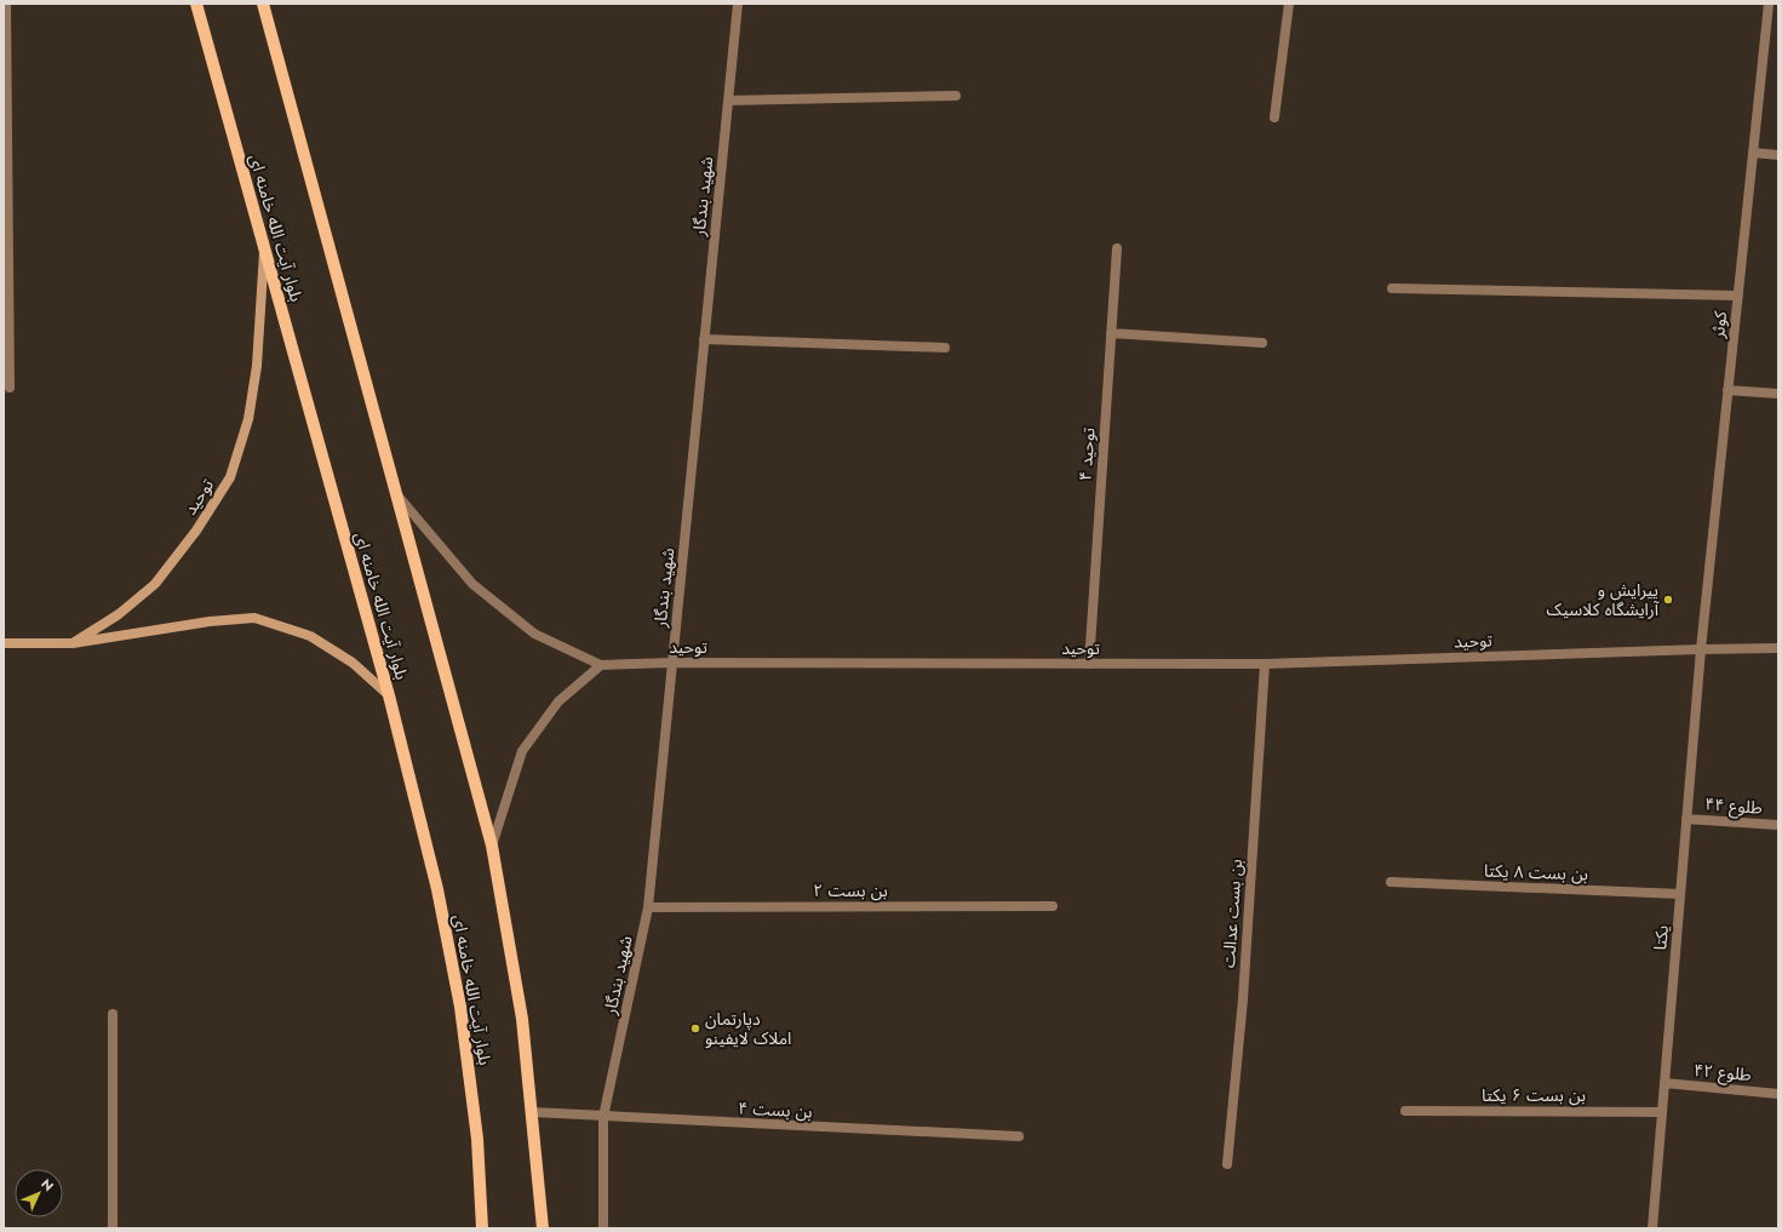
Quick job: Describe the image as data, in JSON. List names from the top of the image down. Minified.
{"streets":{"main road":["بلوار آیت الله خامنه ای","توحید"],"street":["شهید بندگار","کوثر","توحید ۴","طلوع ۴۴","بن بست ۸ یکتا","بن بست ۲","بن بست عدالت","یکتا","طلوع ۴۲","بن بست ۶ یکتا","بن بست ۴"]},"crossings":[["شهید بندگار","توحید"],["شهید بندگار","بن بست ۲"],["شهید بندگار","بن بست ۴"],["بلوار آیت الله خامنه ای","توحید"],["کوثر","توحید"],["کوثر","یکتا"],["توحید ۴","توحید"],["توحید","بن بست عدالت"],["توحید","یکتا"],["طلوع ۴۴","یکتا"],["بن بست ۸ یکتا","یکتا"],["یکتا","طلوع ۴۲"],["یکتا","بن بست ۶ یکتا"]],"places":["پیرایش و آرایشگاه کلاسیک","دپارتمان املاک لایفینو"],"north":"top right"}
